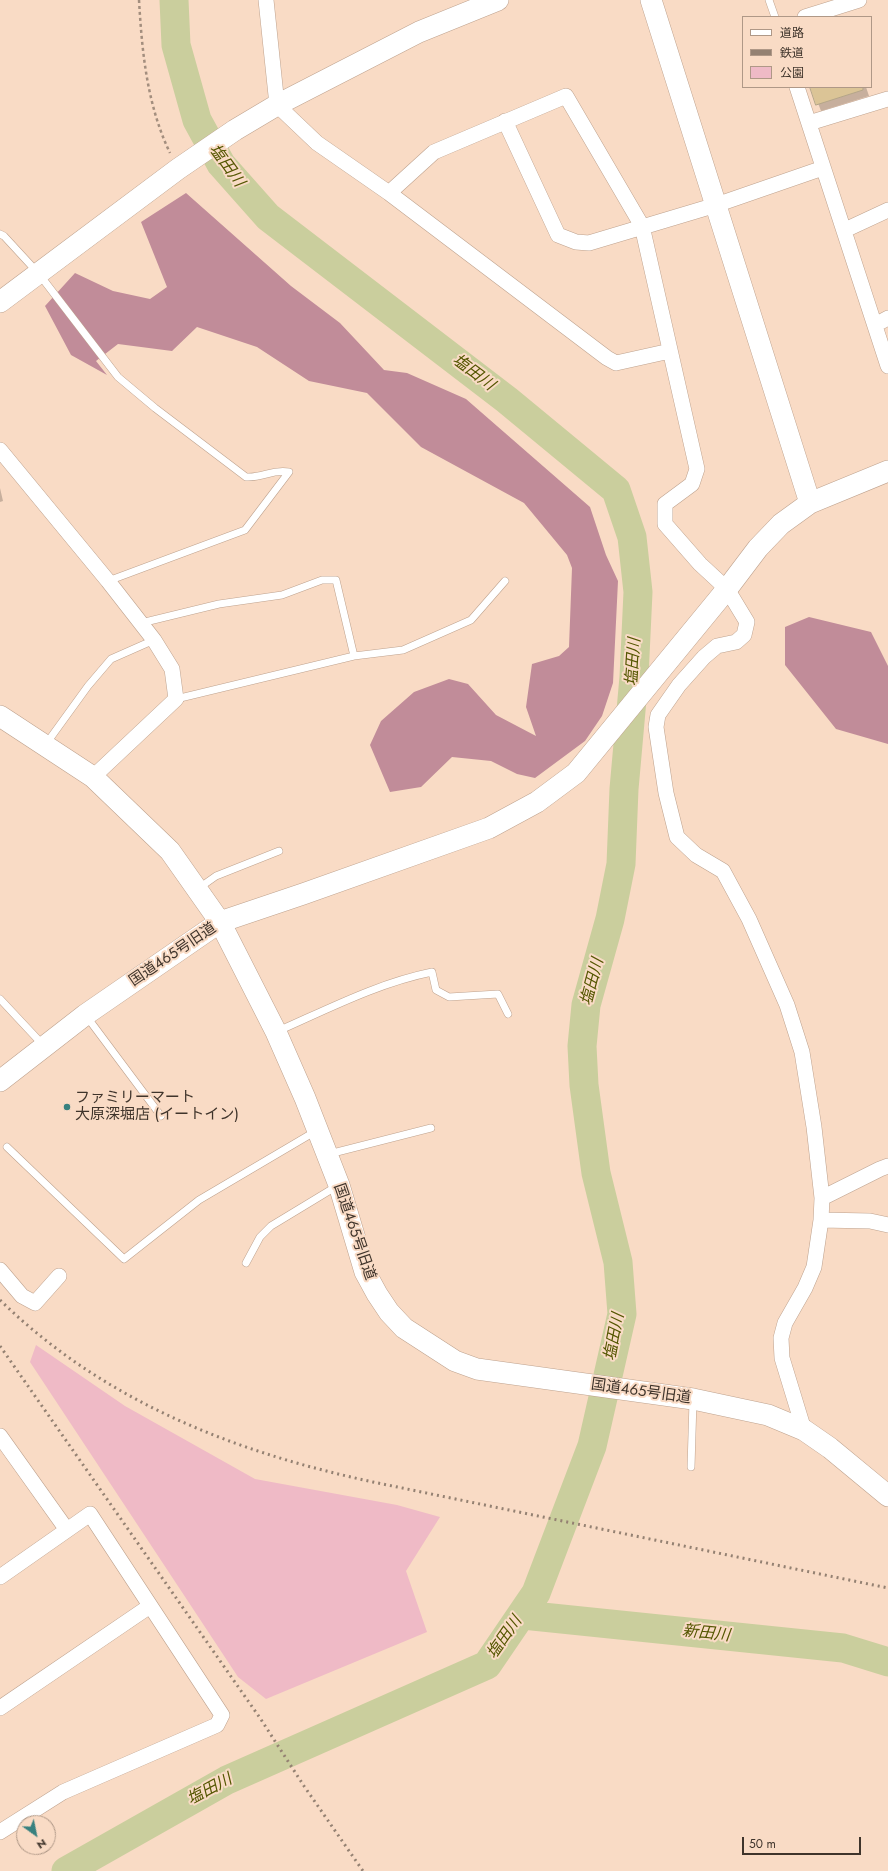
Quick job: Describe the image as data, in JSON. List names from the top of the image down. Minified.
{"streets":{"street":["国道465号旧道"]},"water":["塩田川","新田川"],"places":["ファミリーマート 大原深堀店 (イートイン)"],"legend":["道路","鉄道","公園"],"scale_bar":"50 m","north":"bottom right"}
